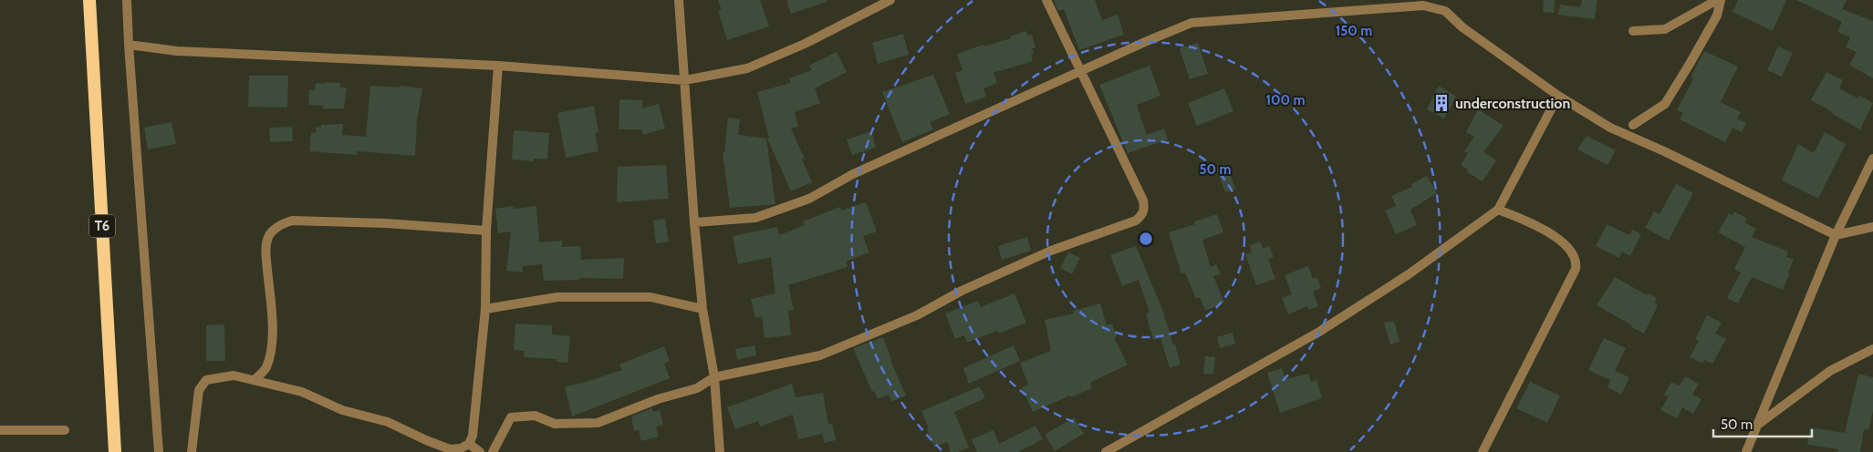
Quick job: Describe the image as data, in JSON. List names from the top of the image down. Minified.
{"streets":{"highway":["T6"]},"places":{"building":["underconstruction"]},"scale_bar":"50 m","rings":["150 m","100 m","50 m"]}
